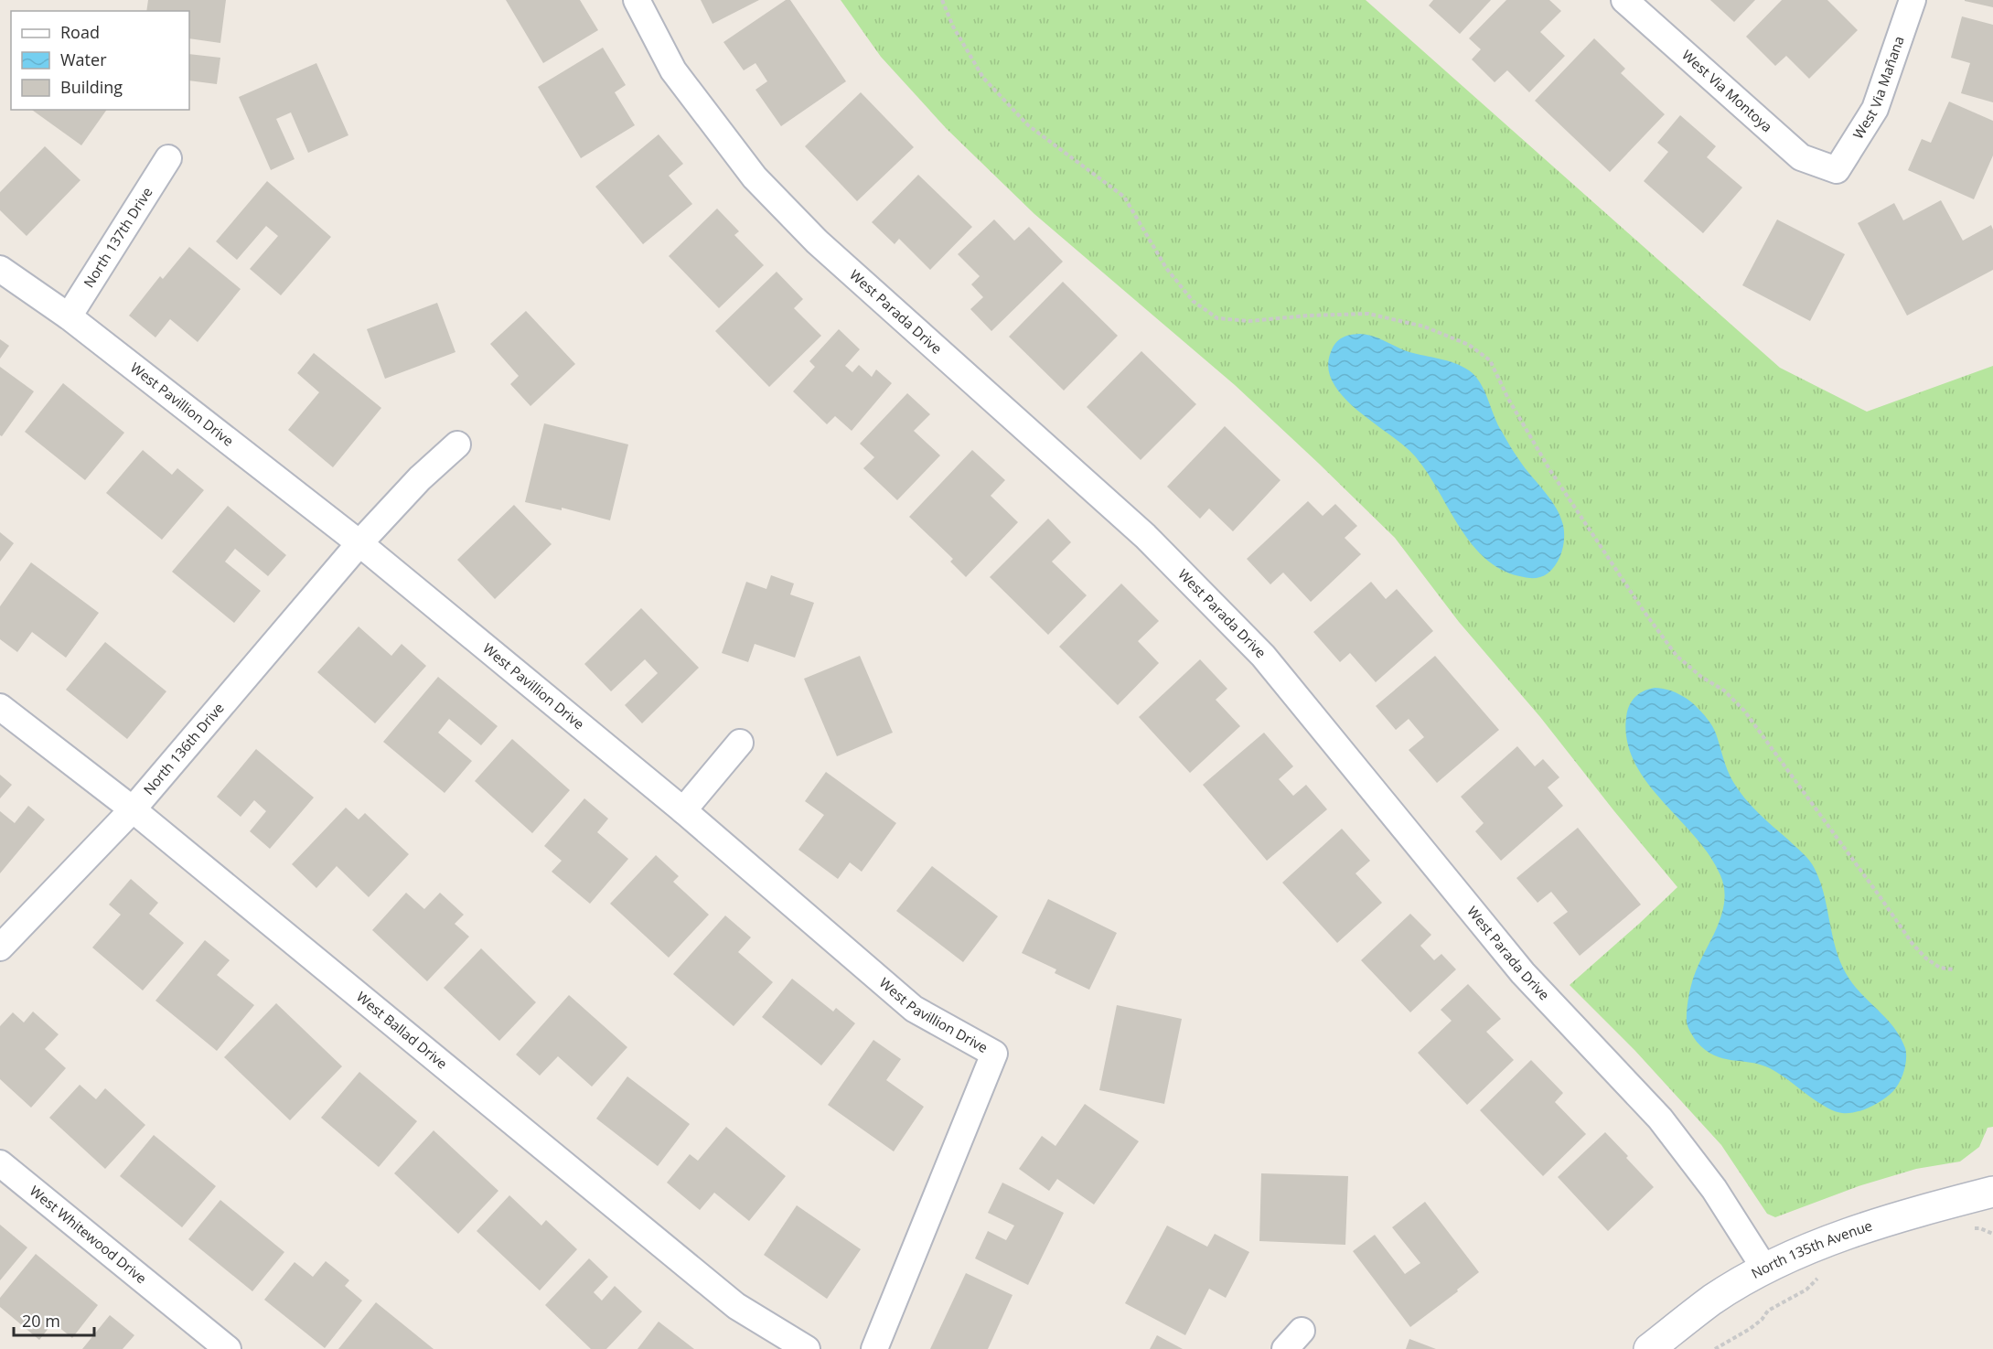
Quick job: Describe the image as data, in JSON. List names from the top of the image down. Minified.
{"streets":{"street":["West Via Mañana","West Via Montoya","North 137th Drive","West Parada Drive","West Pavillion Drive","North 136th Drive","West Ballad Drive","West Whitewood Drive","North 135th Avenue"]},"crossings":[["West Via Mañana","West Via Montoya"],["North 137th Drive","West Pavillion Drive"],["West Parada Drive","North 135th Avenue"],["West Pavillion Drive","North 136th Drive"],["North 136th Drive","West Ballad Drive"]],"legend":["Road","Water","Building"],"scale_bar":"20 m"}
